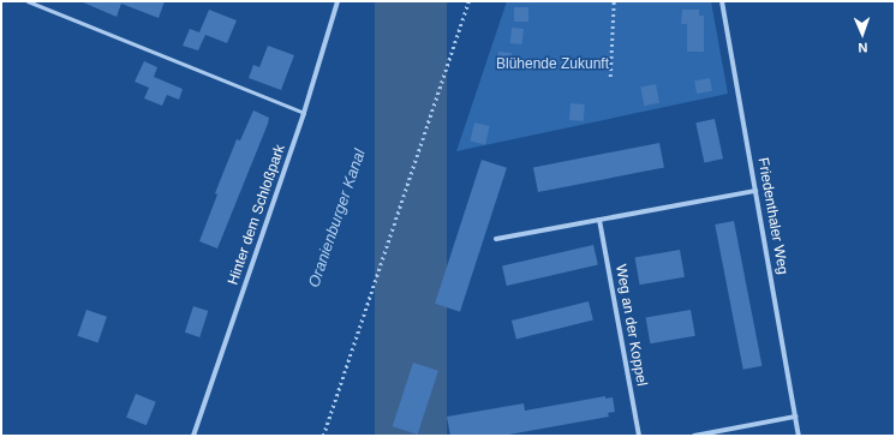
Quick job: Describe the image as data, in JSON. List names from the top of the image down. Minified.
{"streets":{"street":["Hinter dem Schloßpark","Friedenthaler Weg","Weg an der Koppel"]},"water":["Oranienburger Kanal"],"parks":["Blühende Zukunft"],"north":"bottom"}
